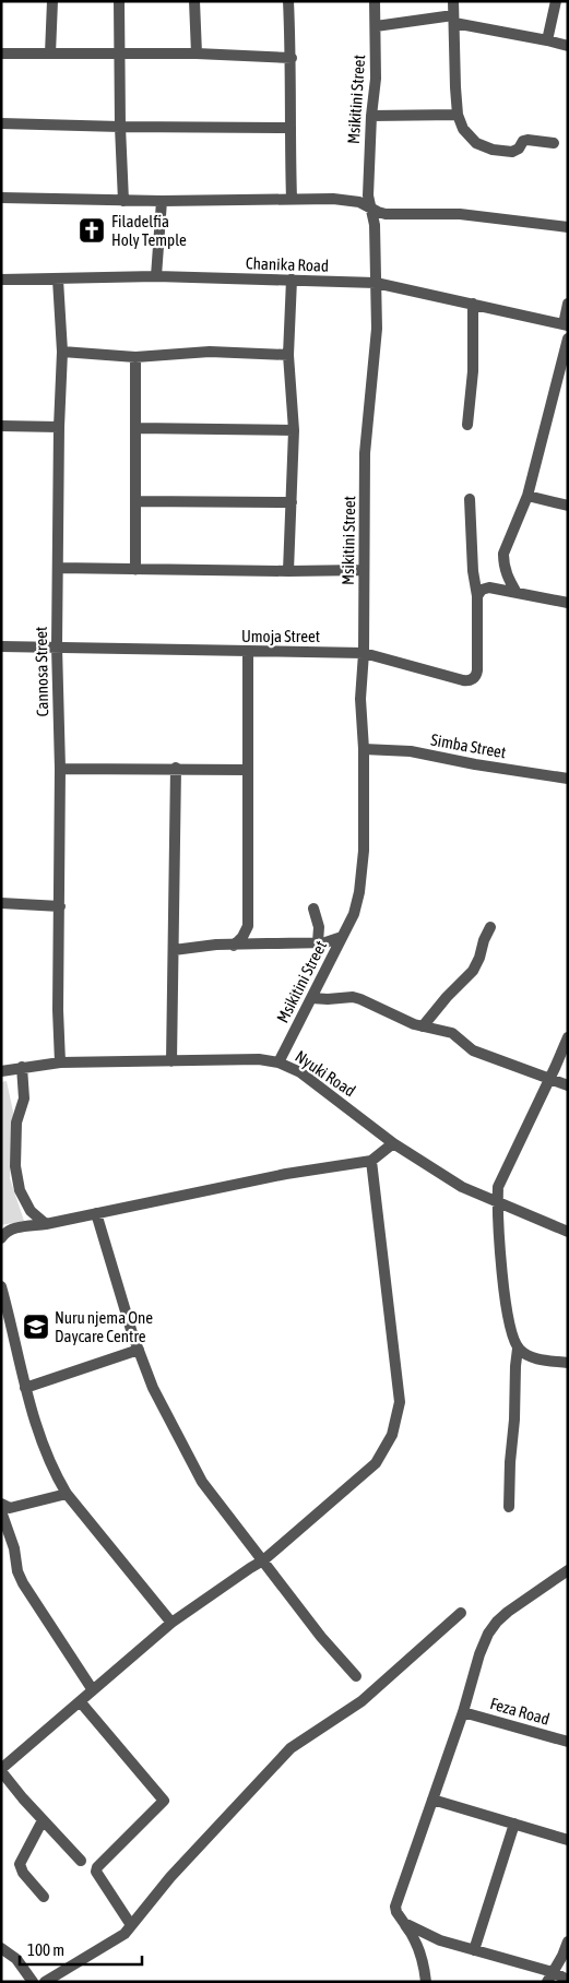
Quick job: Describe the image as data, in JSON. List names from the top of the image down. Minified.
{"streets":{"street":["Msikitini Street","Chanika Road","Umoja Street","Cannosa Street","Simba Street","Nyuki Road","Feza Road"]},"crossings":[["Msikitini Street","Chanika Road"],["Msikitini Street","Umoja Street"],["Msikitini Street","Simba Street"],["Msikitini Street","Nyuki Road"],["Chanika Road","Cannosa Street"],["Umoja Street","Cannosa Street"],["Cannosa Street","Nyuki Road"]],"places":{"church":["Filadelfia Holy Temple"],"school or university":["Nuru njema One Daycare Centre"]},"scale_bar":"100 m"}
